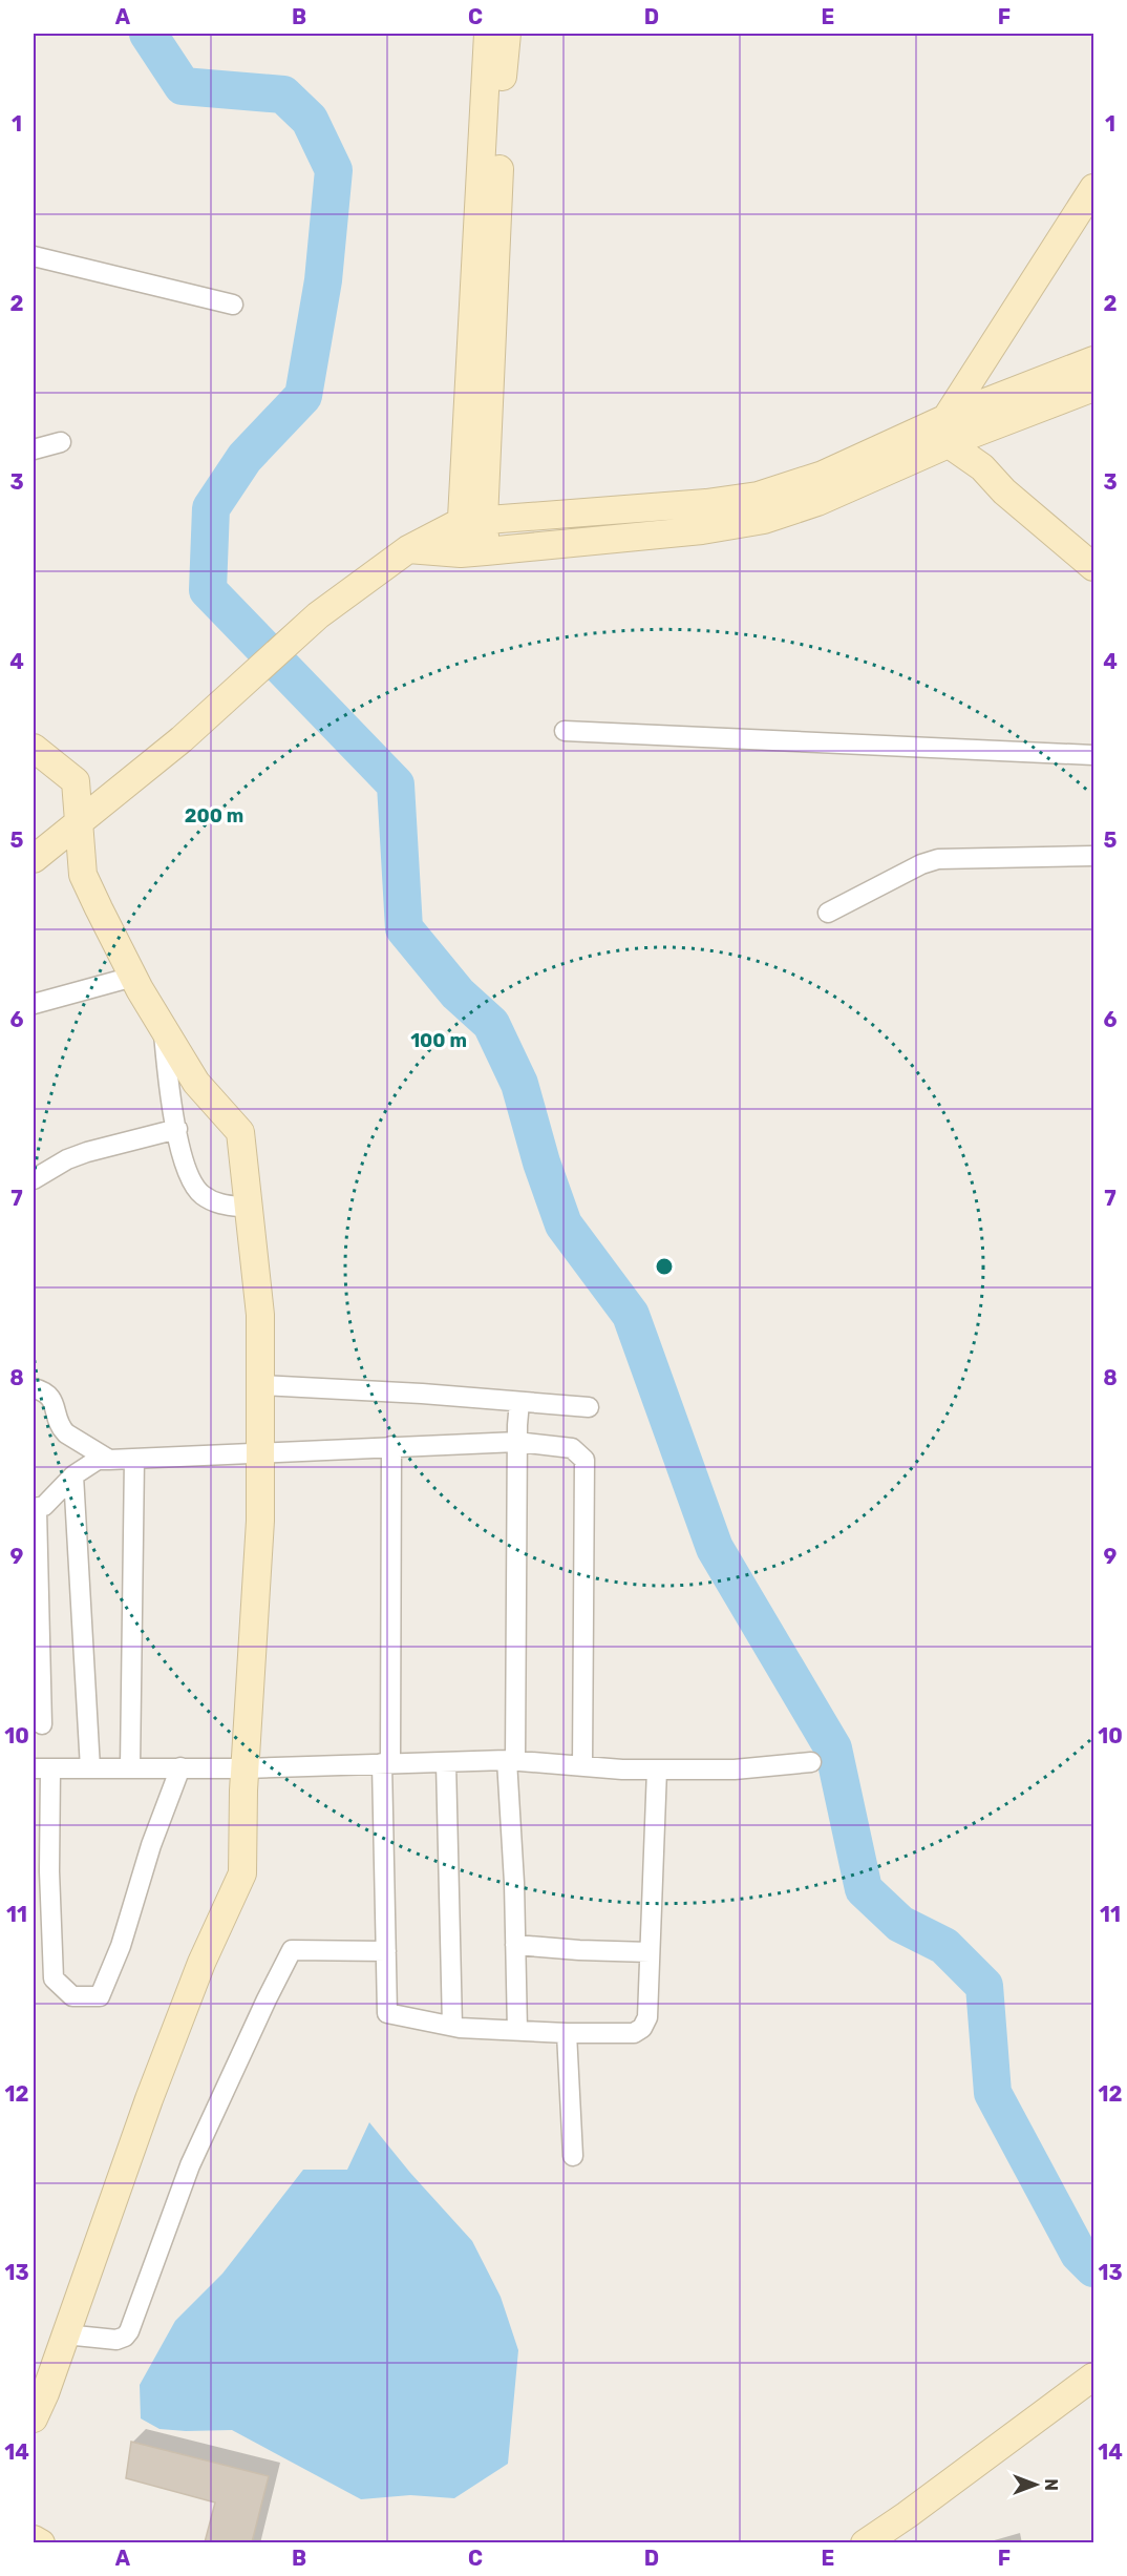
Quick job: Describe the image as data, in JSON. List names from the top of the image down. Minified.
{"north":"right","grid":{"columns":["A","B","C","D","E","F"],"rows":["1","2","3","4","5","6","7","8","9","10","11","12","13","14"]},"rings":["200 m","100 m"]}
